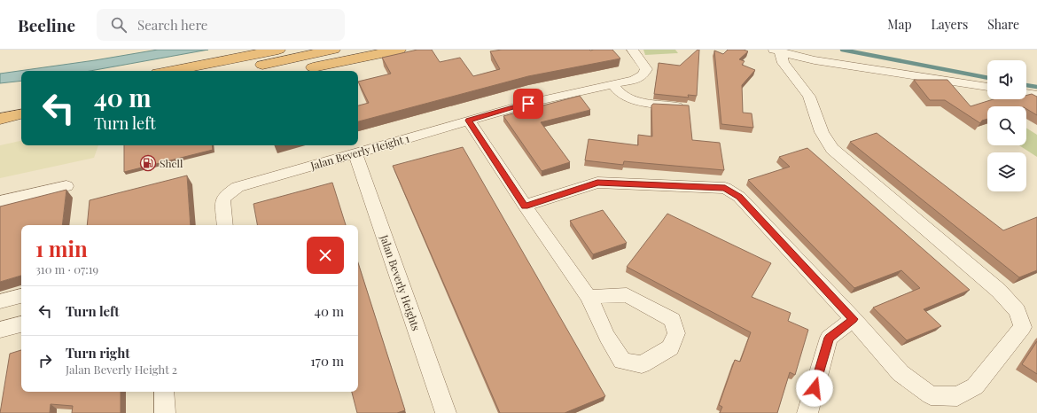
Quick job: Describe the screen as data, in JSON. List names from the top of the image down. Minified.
{"streets":{"street":["Jalan Beverly Height 1","Jalan Beverly Heights"]},"crossings":[["Jalan Beverly Height 1","Jalan Beverly Heights"]],"places":{"fuel station":["Shell"]},"page":{"header":"Beeline","search":"Search here","nav":["Map","Layers","Share"],"turn":["40 m","Turn left"],"heading":["1 min","310 m · 07:19"],"list":[{"name":"Turn left","value":"40 m"},{"name":"Turn right","note":"Jalan Beverly Height 2","value":"170 m"}]}}
